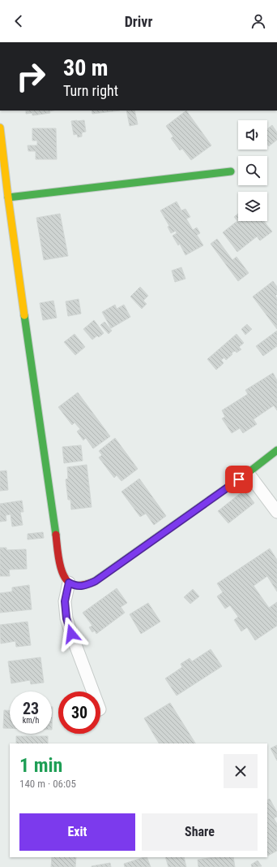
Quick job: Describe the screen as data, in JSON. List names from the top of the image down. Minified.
{"page":{"header":"Drivr","turn":["30 m","Turn right"],"speed":"23 km/h","limit":"30","heading":["1 min","140 m · 06:05"],"buttons":["Exit","Share"]}}
